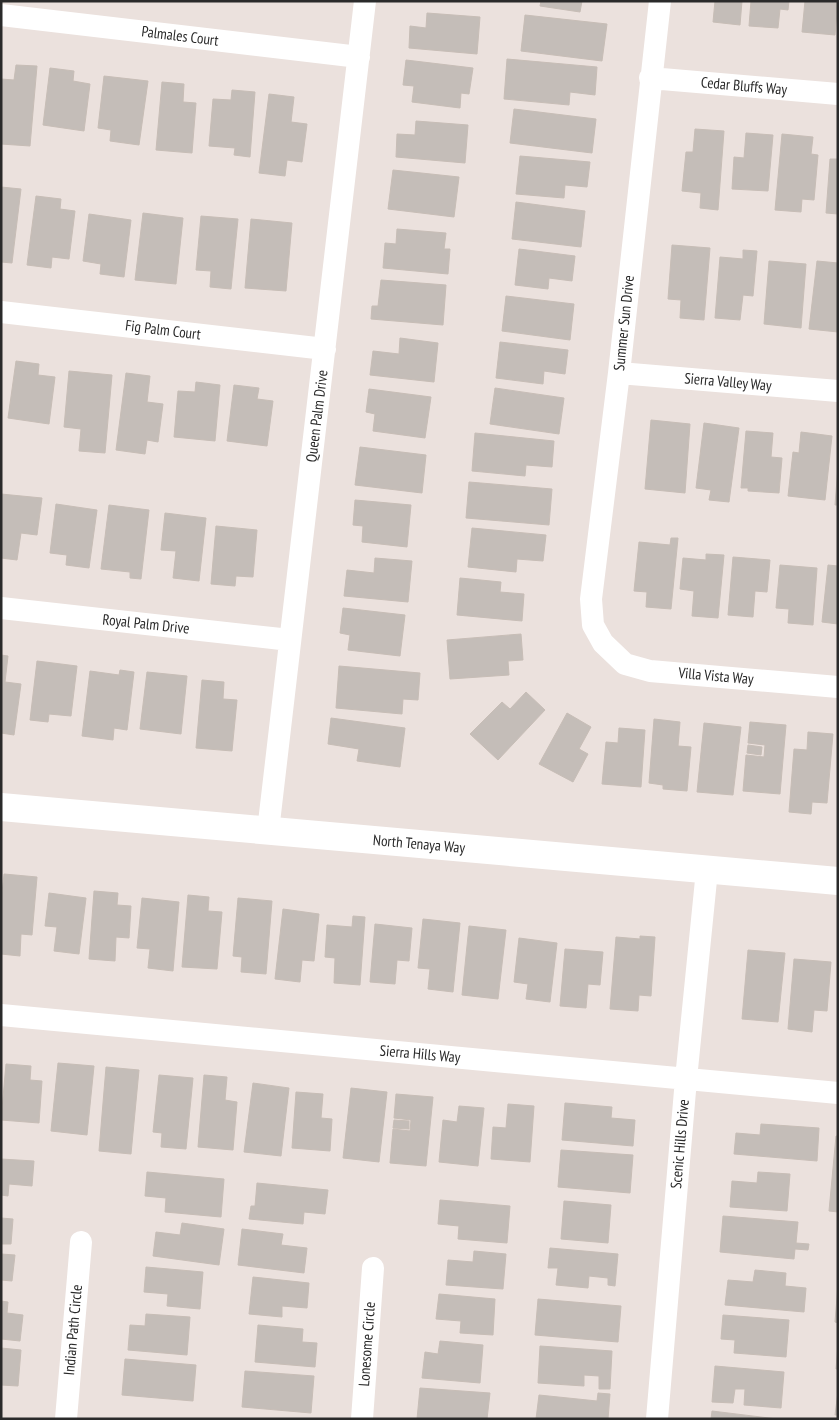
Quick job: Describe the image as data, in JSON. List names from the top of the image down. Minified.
{"streets":{"main road":["North Tenaya Way"],"street":["Palmales Court","Cedar Bluffs Way","Summer Sun Drive","Fig Palm Court","Sierra Valley Way","Queen Palm Drive","Royal Palm Drive","Villa Vista Way","Sierra Hills Way","Scenic Hills Drive","Indian Path Circle","Lonesome Circle"]},"crossings":[["Palmales Court","Queen Palm Drive"],["Cedar Bluffs Way","Summer Sun Drive"],["Summer Sun Drive","Sierra Valley Way"],["Summer Sun Drive","Villa Vista Way"],["Fig Palm Court","Queen Palm Drive"],["Queen Palm Drive","Royal Palm Drive"],["Queen Palm Drive","North Tenaya Way"],["North Tenaya Way","Scenic Hills Drive"],["Sierra Hills Way","Scenic Hills Drive"]]}
